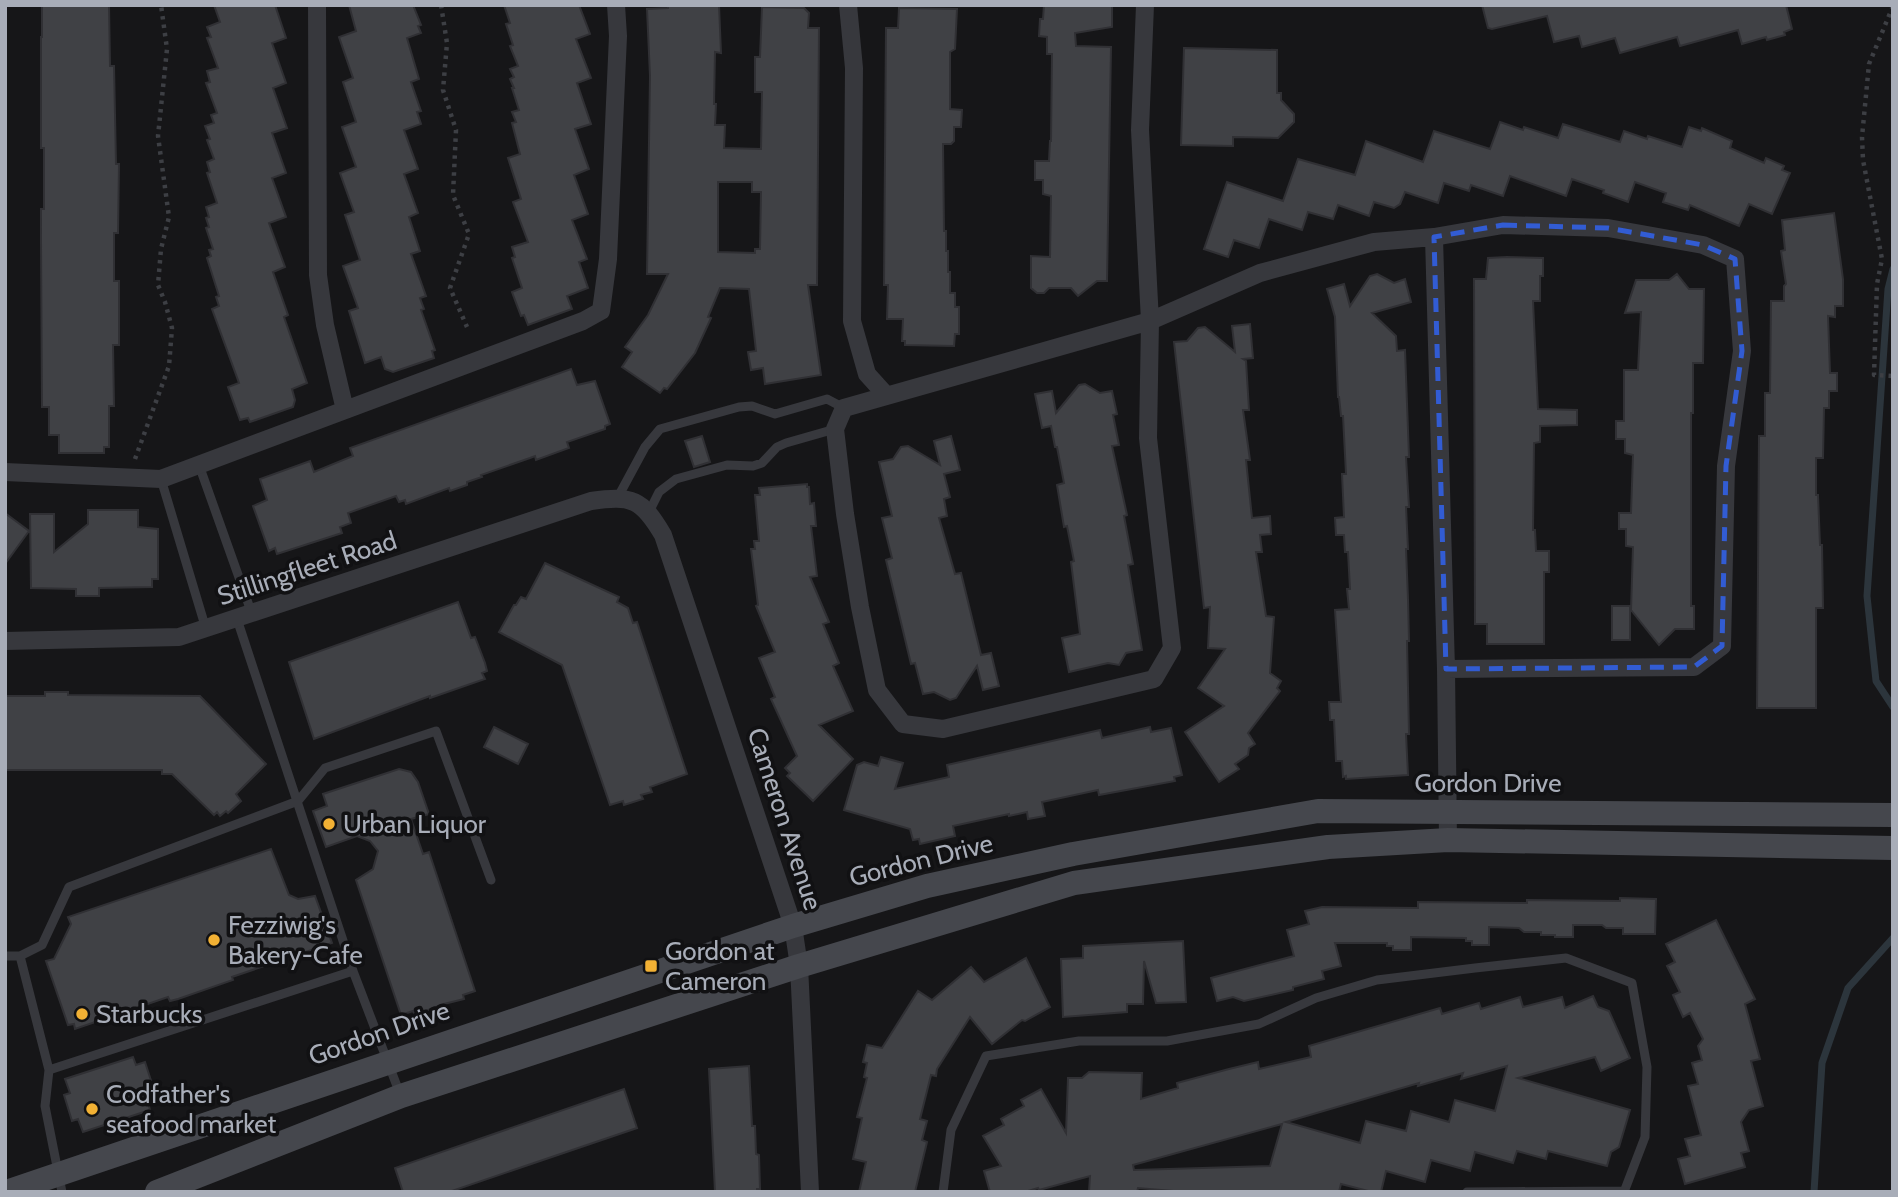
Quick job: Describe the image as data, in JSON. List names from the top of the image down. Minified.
{"streets":{"main road":["Gordon Drive"],"street":["Stillingfleet Road","Cameron Avenue"]},"crossings":[["Gordon Drive","Cameron Avenue"]],"places":{"other":["Urban Liquor","Fezziwig's Bakery-Cafe","Starbucks","Codfather's seafood market"],"transit":["Gordon at Cameron"]}}
